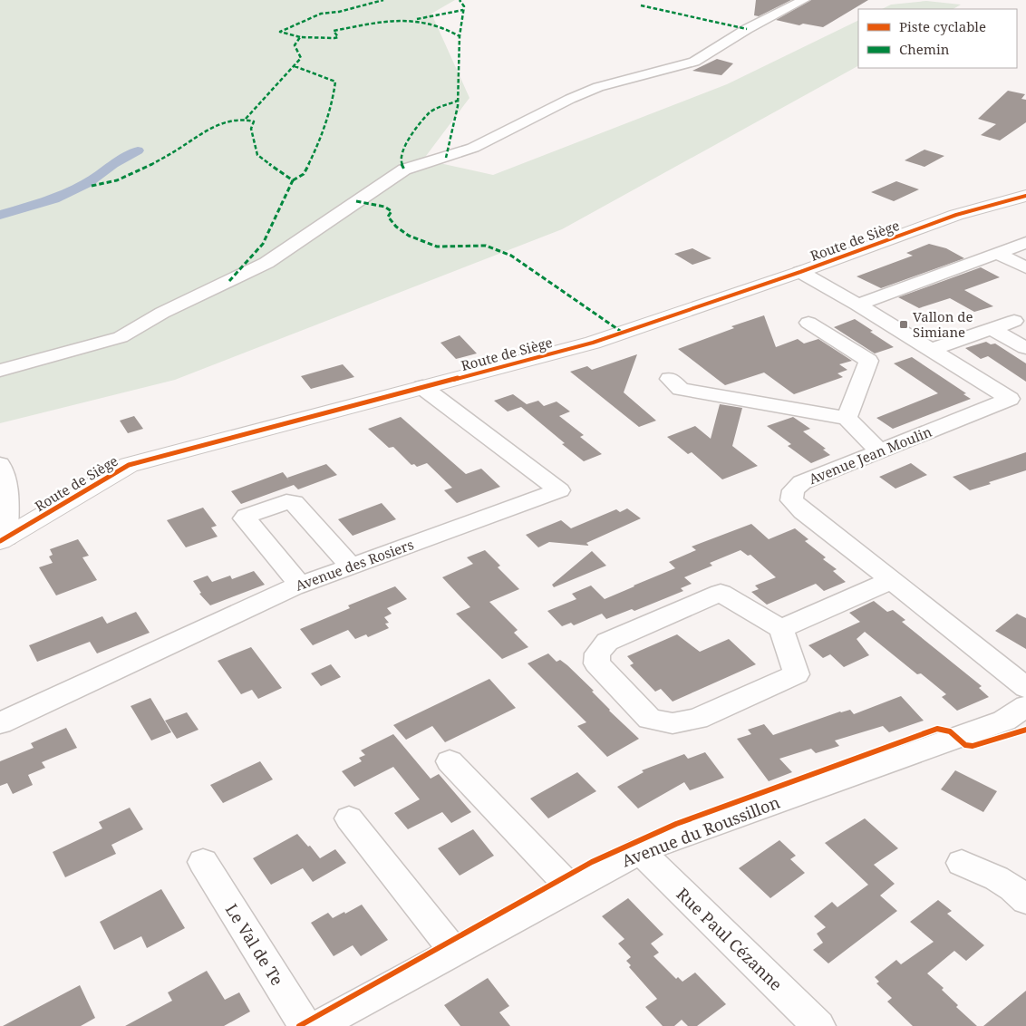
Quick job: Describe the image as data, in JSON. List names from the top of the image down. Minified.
{"streets":{"street":["Route de Siège","Avenue Jean Moulin","Avenue des Rosiers","Avenue du Roussillon","Rue Paul Cézanne","Le Val de Te"]},"crossings":[["Route de Siège","Avenue Jean Moulin"],["Route de Siège","Avenue des Rosiers"],["Avenue du Roussillon","Rue Paul Cézanne"]],"places":{"transit":["Vallon de Simiane"]},"legend":["Piste cyclable","Chemin"]}
